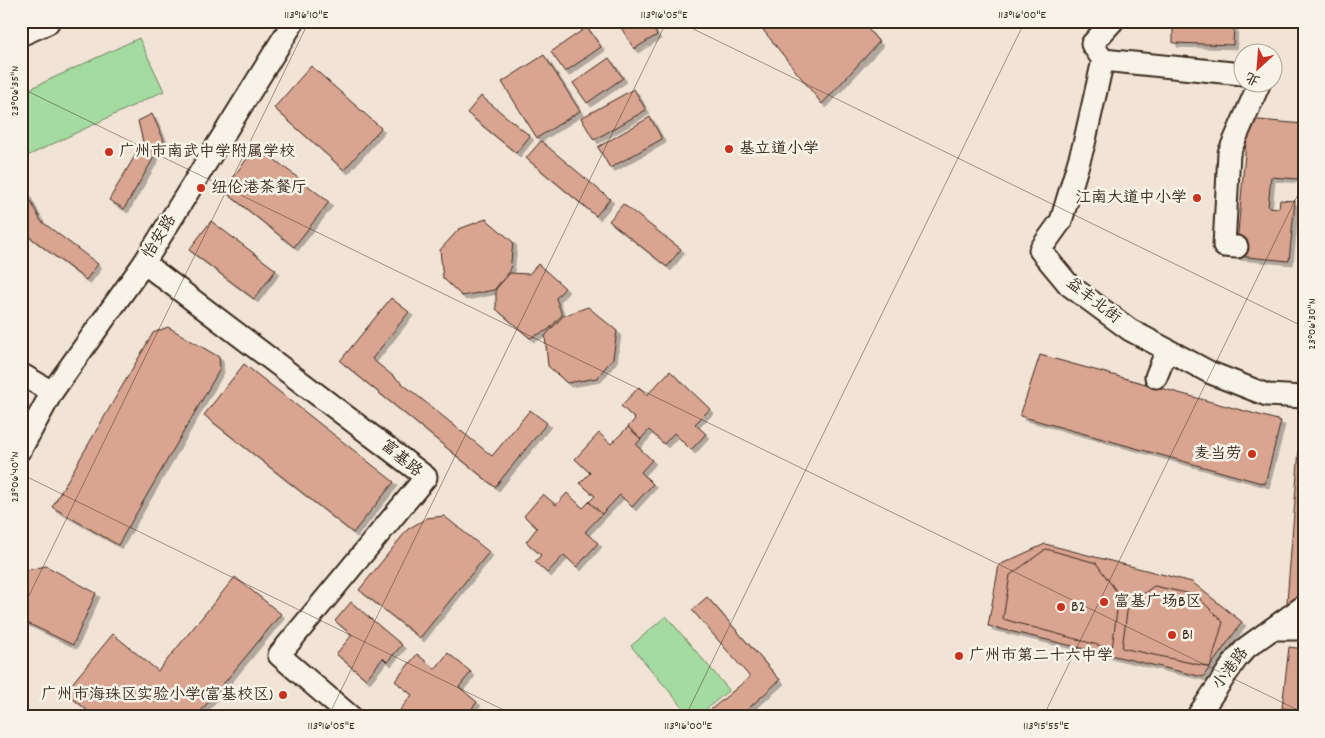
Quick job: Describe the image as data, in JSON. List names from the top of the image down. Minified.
{"streets":{"street":["怡安路","益丰北街","富基路","小港路"]},"crossings":[["怡安路","富基路"]],"places":["基立道小学","广州市南武中学附属学校","纽伦港茶餐厅","江南大道中小学","麦当劳","富基广场B区","B2","B1","广州市第二十六中学","广州市海珠区实验小学(富基校区)"],"north":"bottom left","coordinates":["113°16'10\"E","113°16'05\"E","113°16'00\"E","23°06'35\"N","23°06'30\"N","23°06'40\"N","113°15'55\"E"]}
